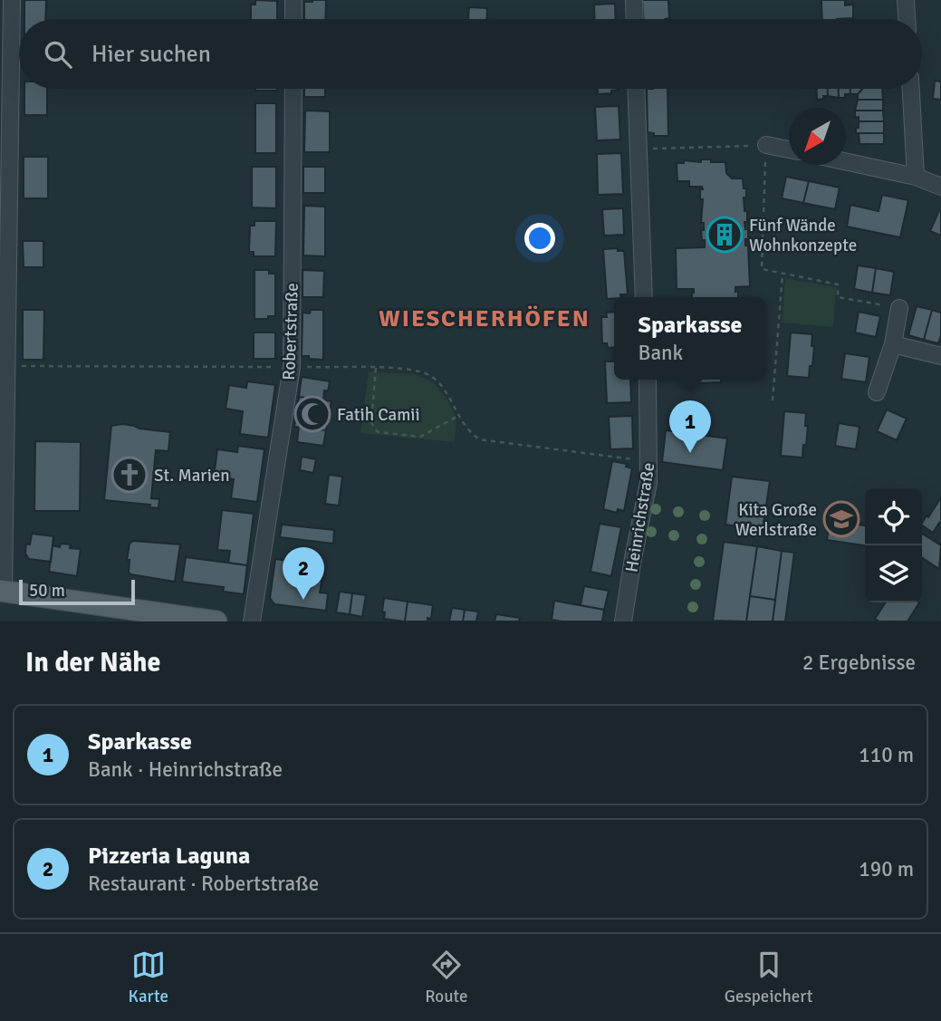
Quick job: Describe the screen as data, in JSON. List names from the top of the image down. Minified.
{"streets":{"street":["Robertstraße","Heinrichstraße"]},"districts":["WIESCHERHÖFEN"],"places":{"building":["Fünf Wände Wohnkonzepte"],"mosque":["Fatih Camii"],"church":["St. Marien"],"school or university":["Kita Große Werlstraße"]},"scale_bar":"50 m","north":"bottom left","page":{"search":"Hier suchen","popup":["Sparkasse","Bank"],"pins":["1","2"],"scale":"50 m","heading":["In der Nähe","2 Ergebnisse"],"list":[{"mark":"1","name":"Sparkasse","note":"Bank · Heinrichstraße","value":"110 m"},{"mark":"2","name":"Pizzeria Laguna","note":"Restaurant · Robertstraße","value":"190 m"}],"nav":["Karte","Route","Gespeichert"]}}
